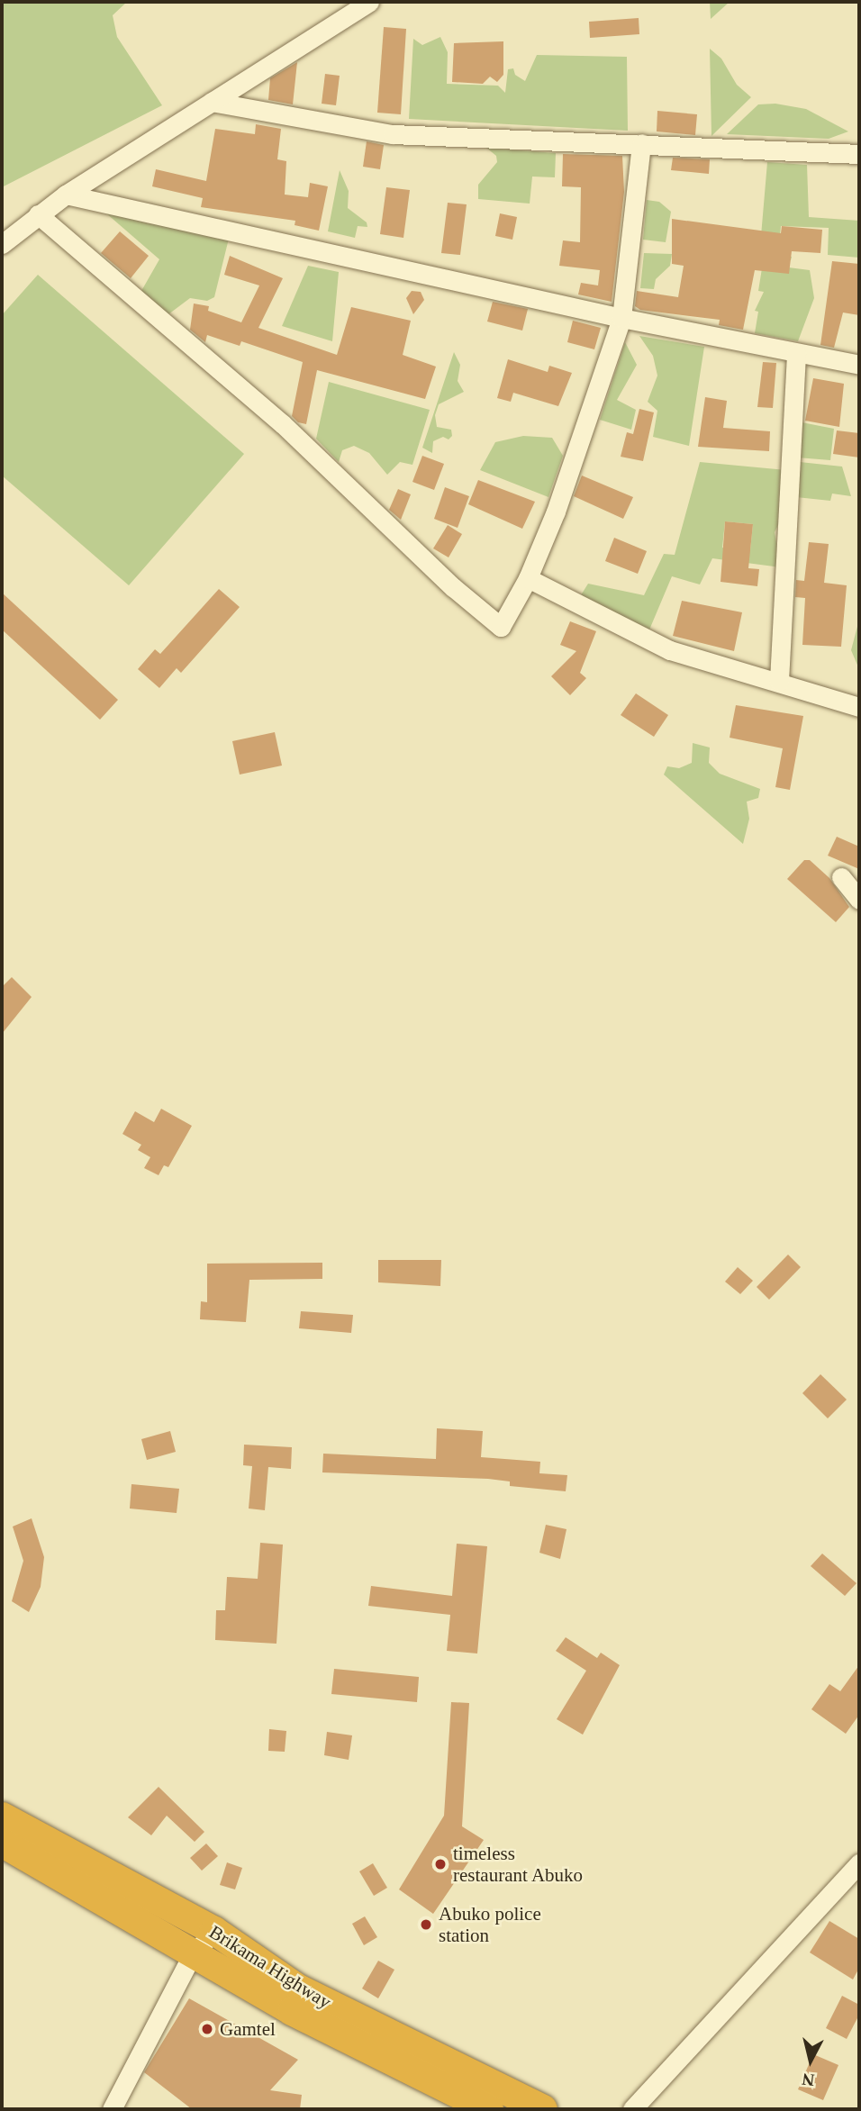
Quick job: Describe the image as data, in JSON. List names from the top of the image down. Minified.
{"streets":{"highway":["Brikama Highway"]},"places":["timeless restaurant Abuko","Abuko police station","Gamtel"],"north":"bottom"}
